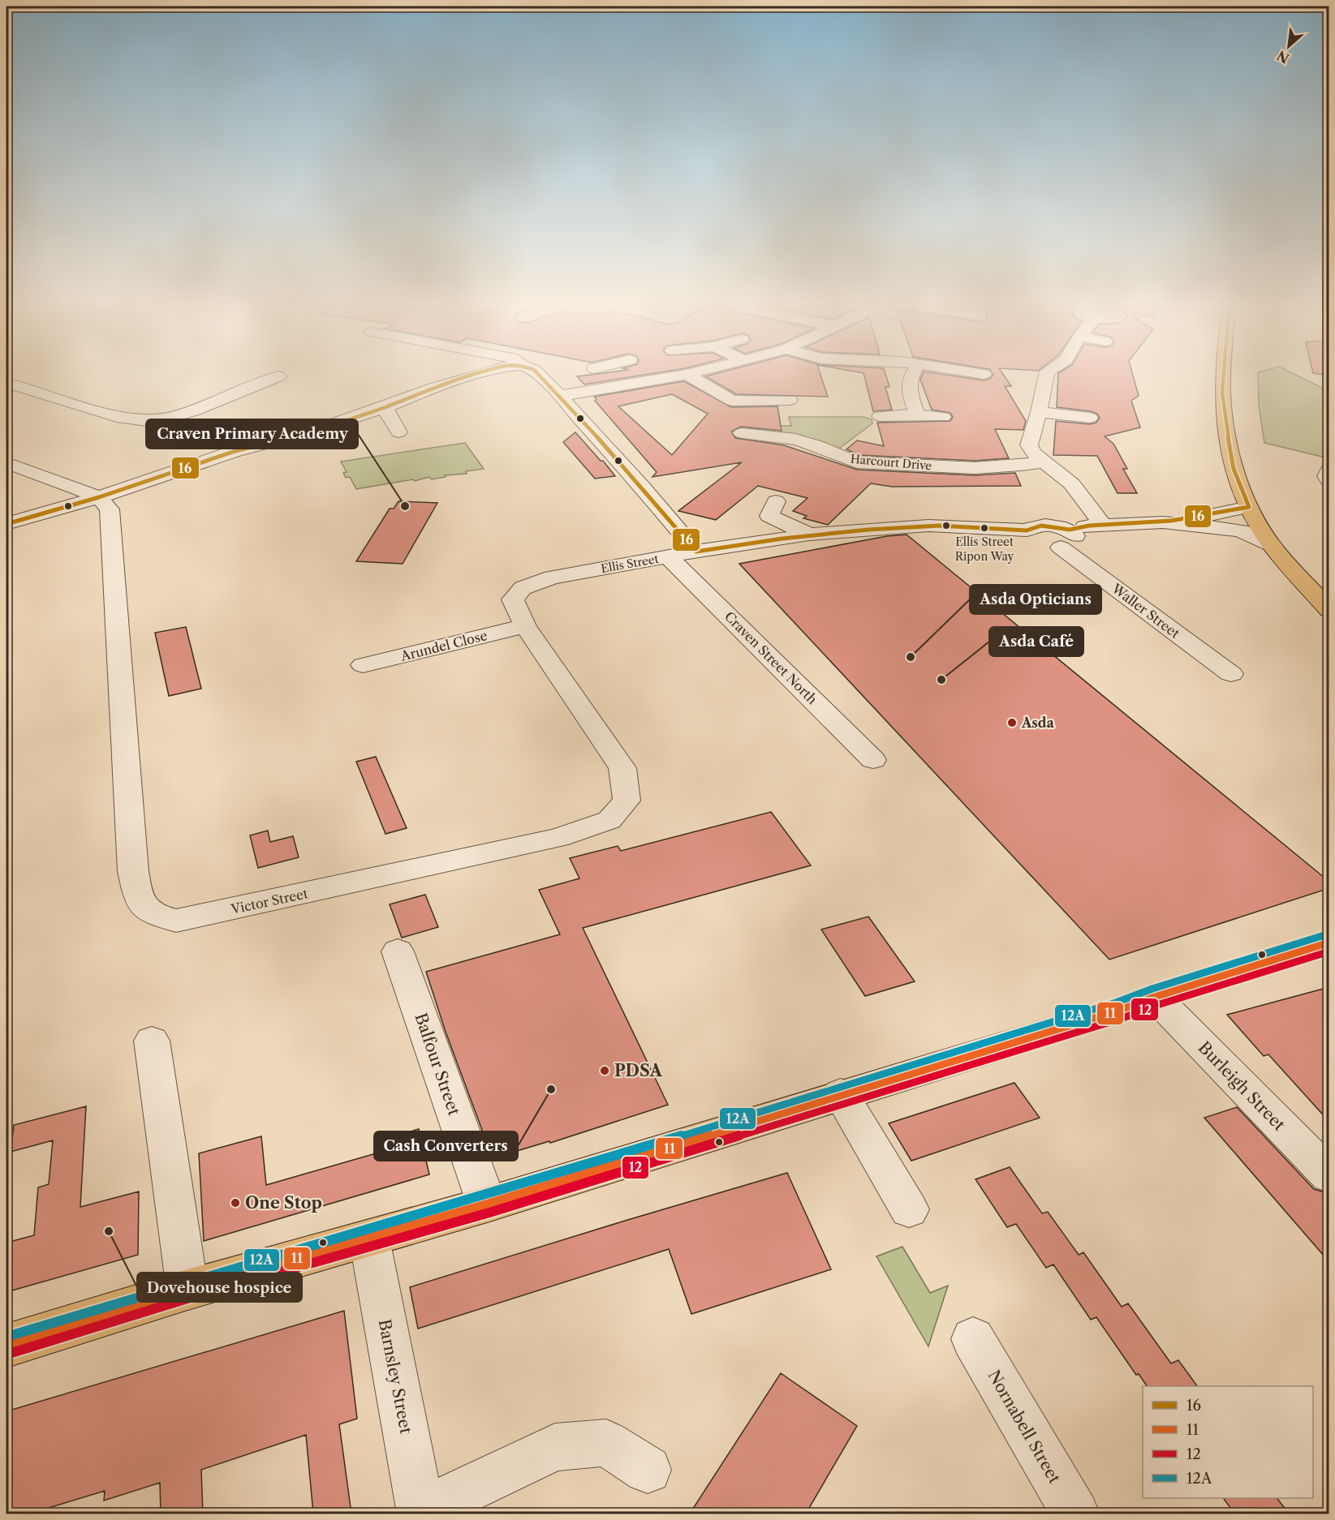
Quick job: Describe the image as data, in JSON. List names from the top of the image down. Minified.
{"streets":{"street":["Harcourt Drive","Ellis Street","Waller Street","Arundel Close","Craven Street North","Victor Street","Balfour Street","Burleigh Street","Barnsley Street","Nornabell Street"]},"crossings":[["Ellis Street","Waller Street"],["Ellis Street","Arundel Close"],["Ellis Street","Craven Street North"],["Ellis Street","Victor Street"]],"places":["Craven Primary Academy","Ellis Street Ripon Way","Asda Opticians","Asda Café","Asda","PDSA","Cash Converters","One Stop","Dovehouse hospice"],"lines":["transit line 16","transit line 12A","transit line 11","transit line 12"],"legend":["16","11","12","12A"],"north":"bottom left"}
